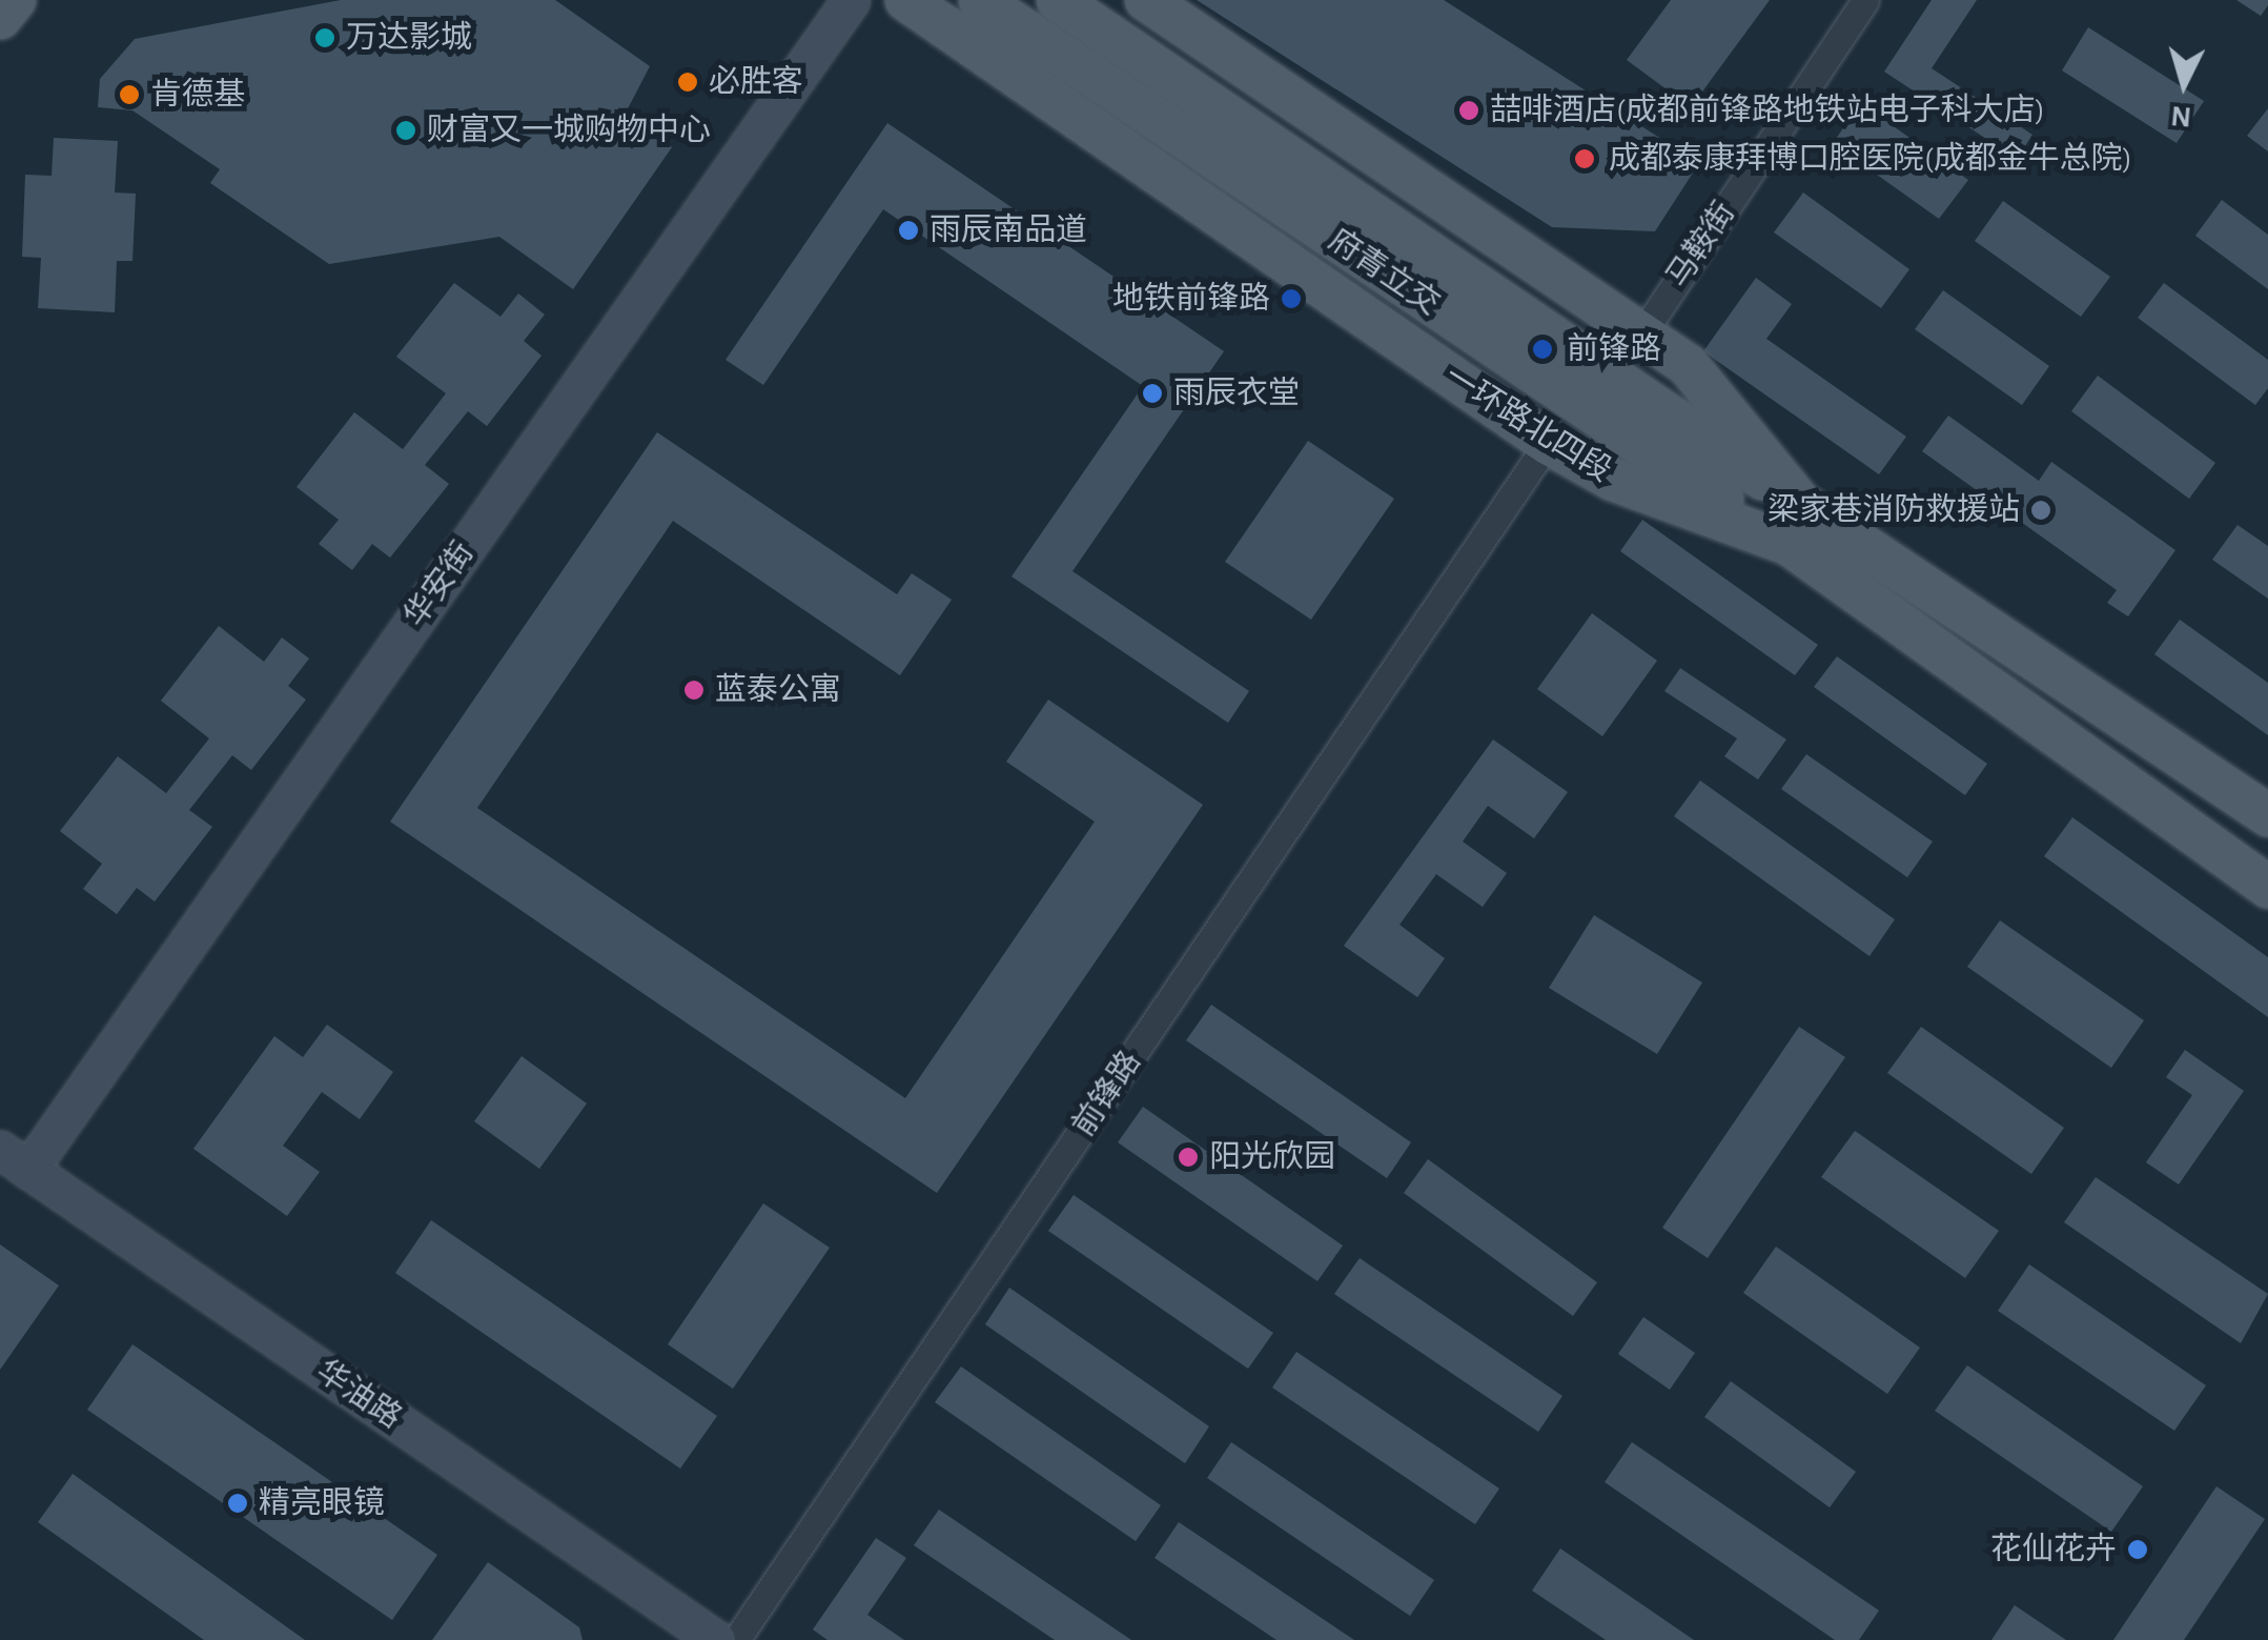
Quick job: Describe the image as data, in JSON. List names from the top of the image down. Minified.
{"streets":{"main road":["府青立交","一环路北四段"],"street":["马鞍街","华安街","前锋路","华油路"]},"crossings":[["府青立交","一环路北四段"],["一环路北四段","前锋路"],["华安街","华油路"]],"places":["万达影城","必胜客","肯德基","喆啡酒店(成都前锋路地铁站电子科大店)","财富又一城购物中心","成都泰康拜博口腔医院(成都金牛总院)","雨辰南品道","地铁前锋路","前锋路","雨辰衣堂","梁家巷消防救援站","蓝泰公寓","阳光欣园","精亮眼镜","花仙花卉"],"north":"bottom"}
